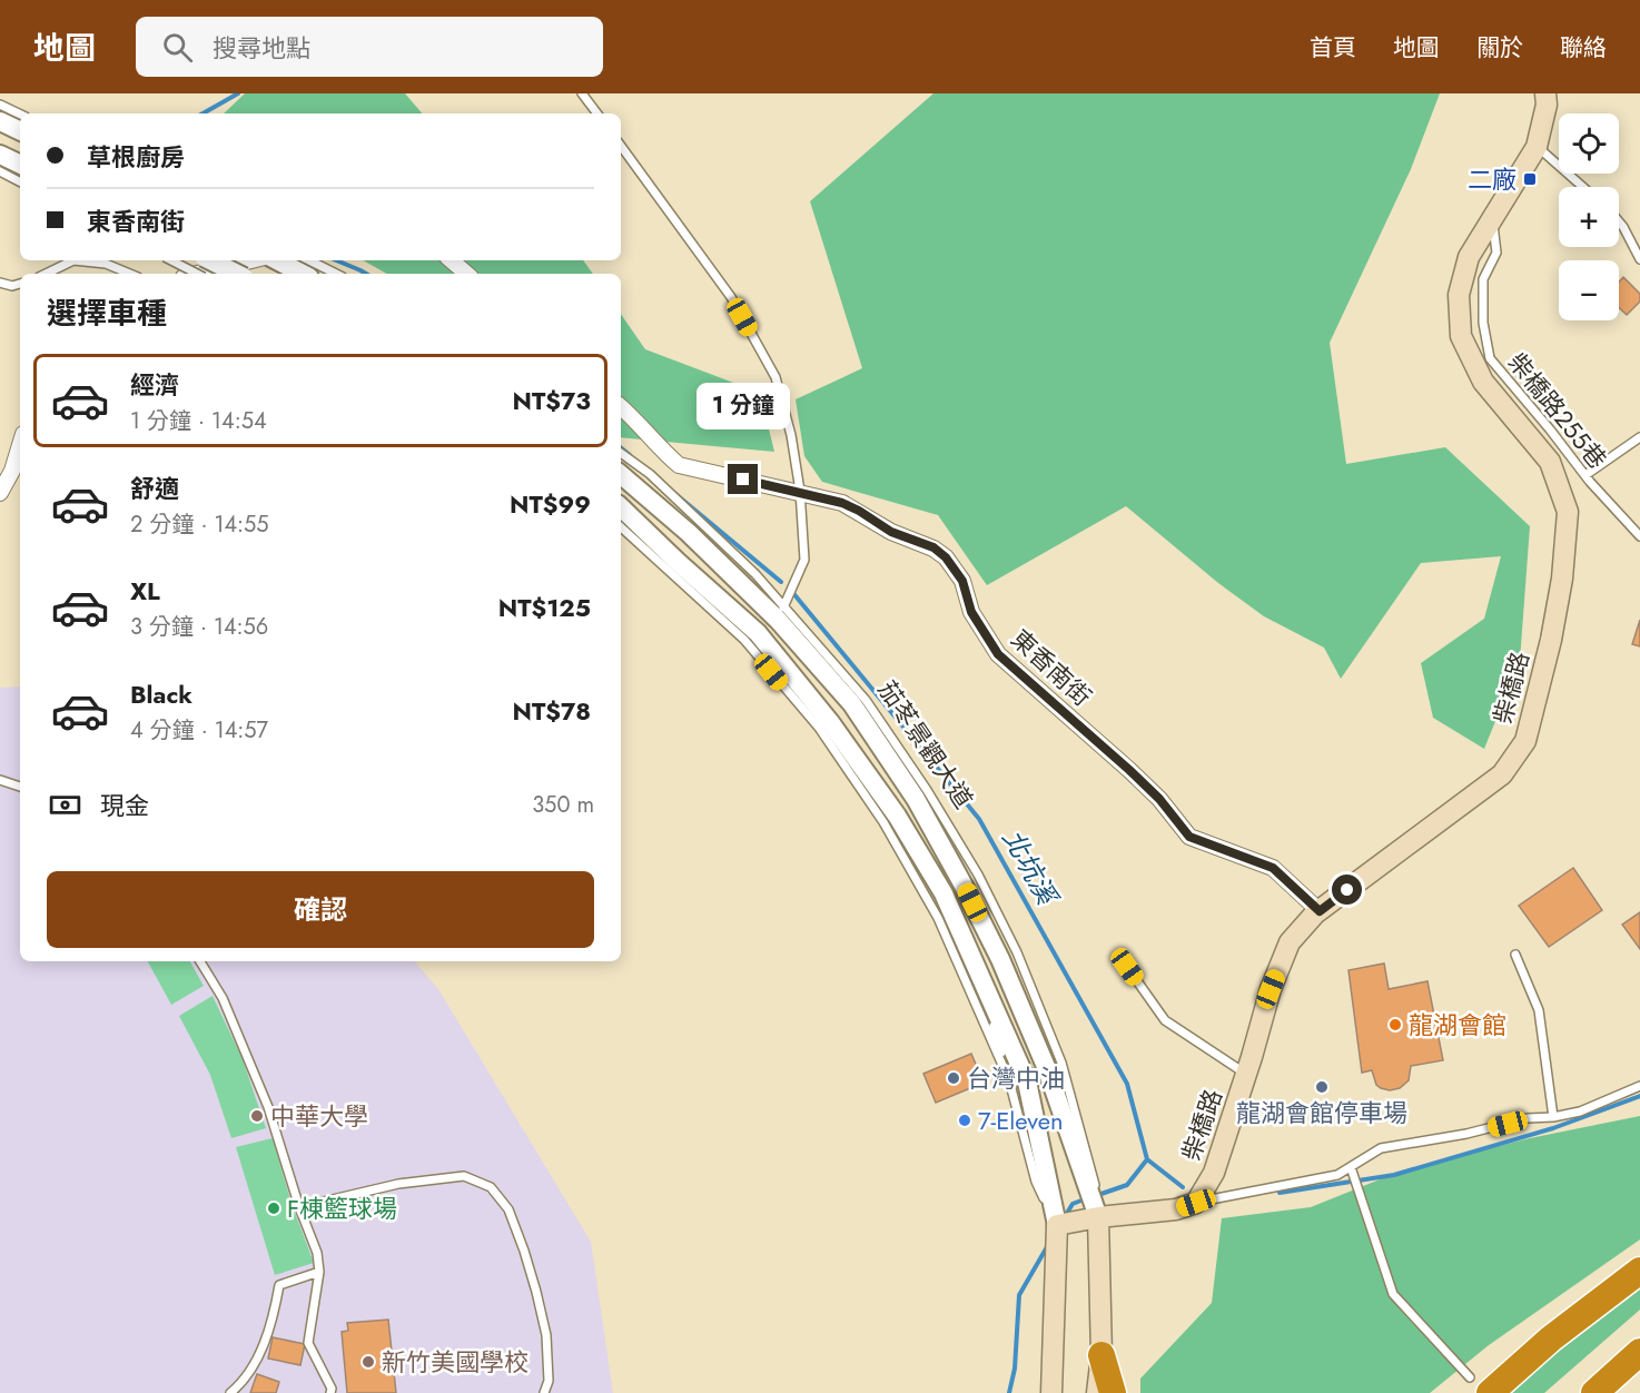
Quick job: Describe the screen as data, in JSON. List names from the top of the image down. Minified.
{"streets":{"main road":["柴橋路","茄苳景觀大道"],"street":["東香南街"],"lane":["柴橋路255巷"]},"crossings":[["柴橋路255巷","柴橋路"],["東香南街","柴橋路"]],"water":["北坑溪"],"places":{"transit":["二廠"],"other":["龍湖會館","台灣中油","龍湖會館停車場","中華大學","7-Eleven","F棟籃球場","新竹美國學校"]},"page":{"header":"地圖","search":"搜尋地點","nav":["首頁","地圖","關於","聯絡"],"map_buttons":["+","−"],"banner":["草根廚房","東香南街"],"heading":"選擇車種","list":[{"name":"經濟","note":"1 分鐘 · 14:54","value":"NT$73"},{"name":"舒適","note":"2 分鐘 · 14:55","value":"NT$99"},{"name":"XL","note":"3 分鐘 · 14:56","value":"NT$125"},{"name":"Black","note":"4 分鐘 · 14:57","value":"NT$78"}],"bubble":"1 分鐘","pay":["現金","350 m"],"buttons":"確認"}}
